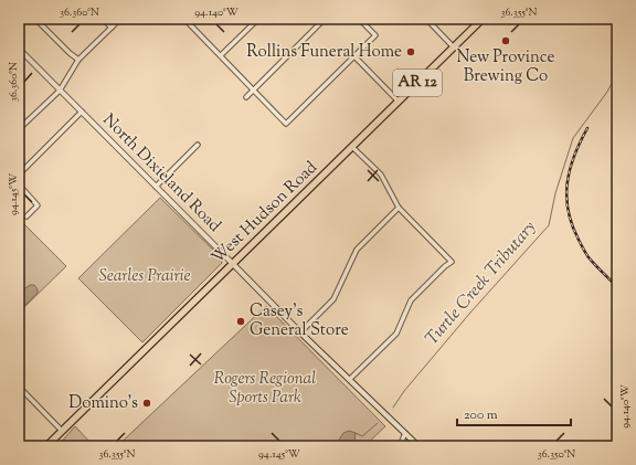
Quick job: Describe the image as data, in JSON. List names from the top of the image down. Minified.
{"streets":{"highway":["AR 12","West Hudson Road"],"main road":["North Dixieland Road"]},"crossings":[["North Dixieland Road","West Hudson Road"]],"water":["Turtle Creek Tributary"],"parks":["Searles Prairie","Rogers Regional Sports Park"],"places":["New Province Brewing Co","Rollins Funeral Home","Casey's General Store","Domino's"],"scale_bar":"200 m","coordinates":["36.360°N","94.140°W","36.355°N","94.145°W","36.350°N"]}
